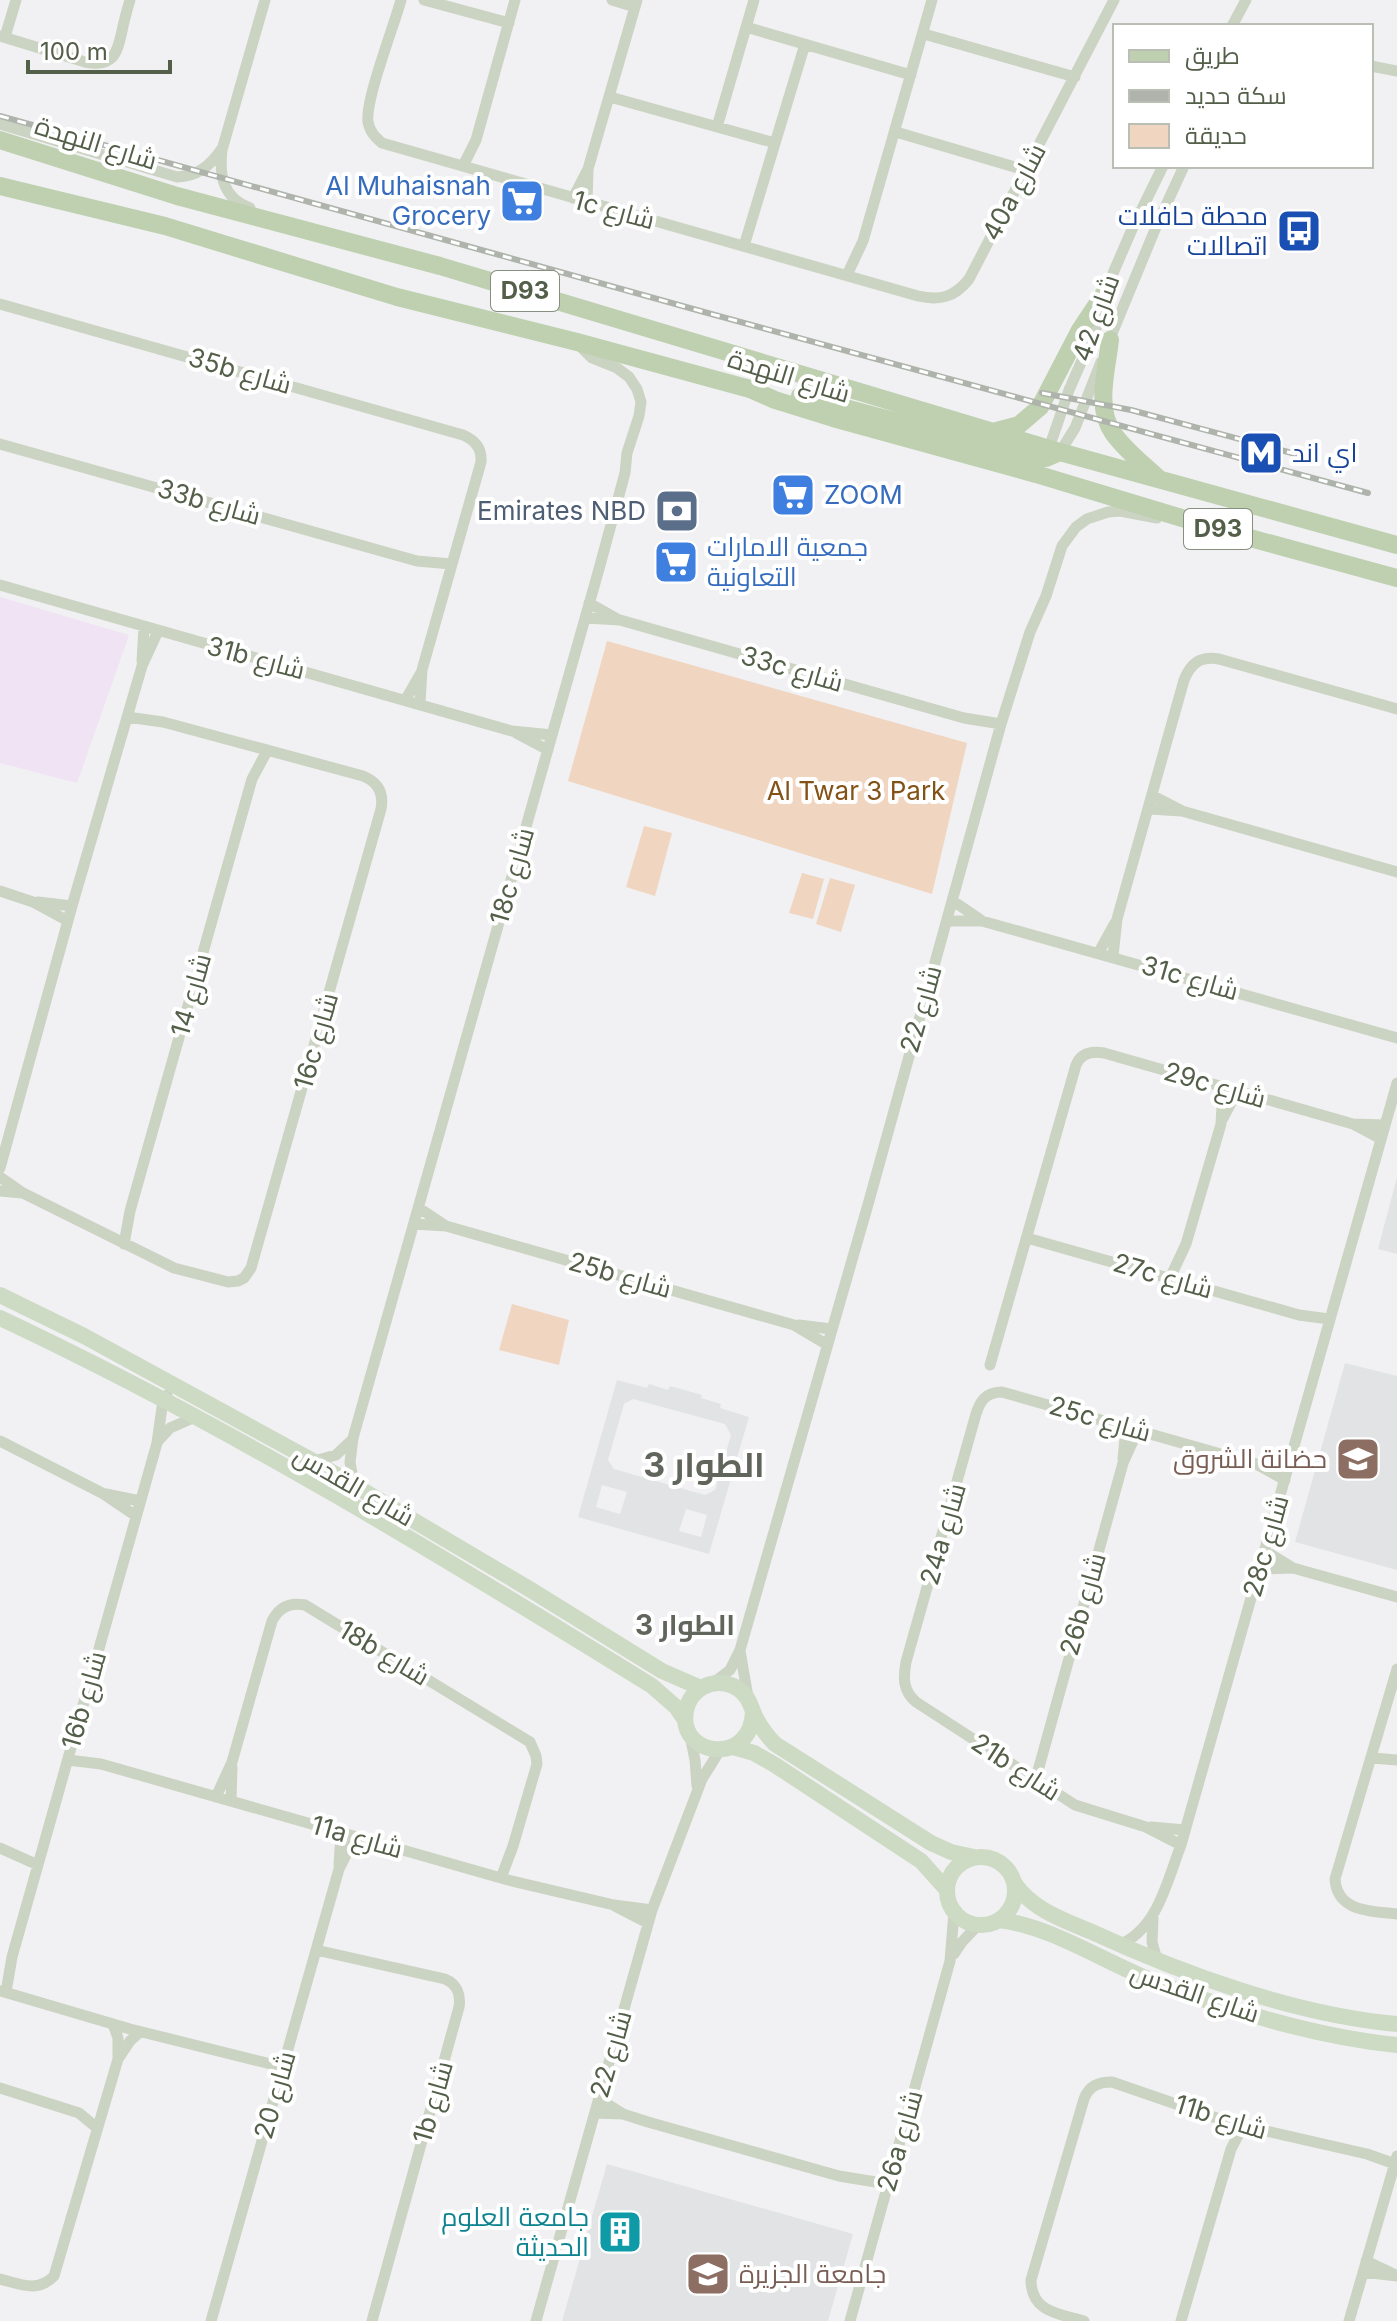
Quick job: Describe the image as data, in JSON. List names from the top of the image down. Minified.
{"streets":{"main road":["شارع النهدة","D93","شارع القدس"],"street":["40a شارع","1c شارع","شارع 42","35b شارع","33b شارع","31b شارع","33c شارع","18c شارع","31c شارع","شارع 14","شارع 22","16c شارع","29c شارع","25b شارع","27c شارع","25c شارع","24a شارع","28c شارع","26b شارع","18b شارع","16b شارع","21b شارع","11a شارع","شارع 20","1b شارع","11b شارع","26a شارع"]},"crossings":[["شارع النهدة","شارع 42"],["شارع النهدة","18c شارع"],["شارع النهدة","شارع 22"],["40a شارع","1c شارع"],["35b شارع","33b شارع"],["31b شارع","18c شارع"],["33c شارع","18c شارع"],["33c شارع","شارع 22"],["18c شارع","25b شارع"],["18c شارع","شارع القدس"],["31c شارع","شارع 22"],["شارع 14","16c شارع"],["شارع 22","25b شارع"],["شارع 22","شارع القدس"],["شارع 22","11a شارع"],["29c شارع","27c شارع"],["29c شارع","28c شارع"],["27c شارع","28c شارع"],["25c شارع","24a شارع"],["25c شارع","28c شارع"],["25c شارع","26b شارع"],["شارع القدس","28c شارع"],["شارع القدس","16b شارع"],["شارع القدس","26a شارع"],["24a شارع","21b شارع"],["28c شارع","21b شارع"],["26b شارع","21b شارع"],["18b شارع","11a شارع"],["16b شارع","11a شارع"],["11a شارع","شارع 20"],["شارع 20","1b شارع"]],"districts":["الطوار 3","الطوار 3"],"parks":["Al Twar 3 Park"],"places":{"supermarket":["Al Muhaisnah Grocery","ZOOM","جمعية الامارات التعاونية"],"bus stop":["محطة حافلات اتصالات"],"metro station":["اي اند"],"bank":["Emirates NBD"],"school or university":["حضانة الشروق","جامعة الجزيرة"],"building":["جامعة العلوم الحديثة"]},"legend":["طريق","سكة حديد","حديقة"],"scale_bar":"100 m"}
